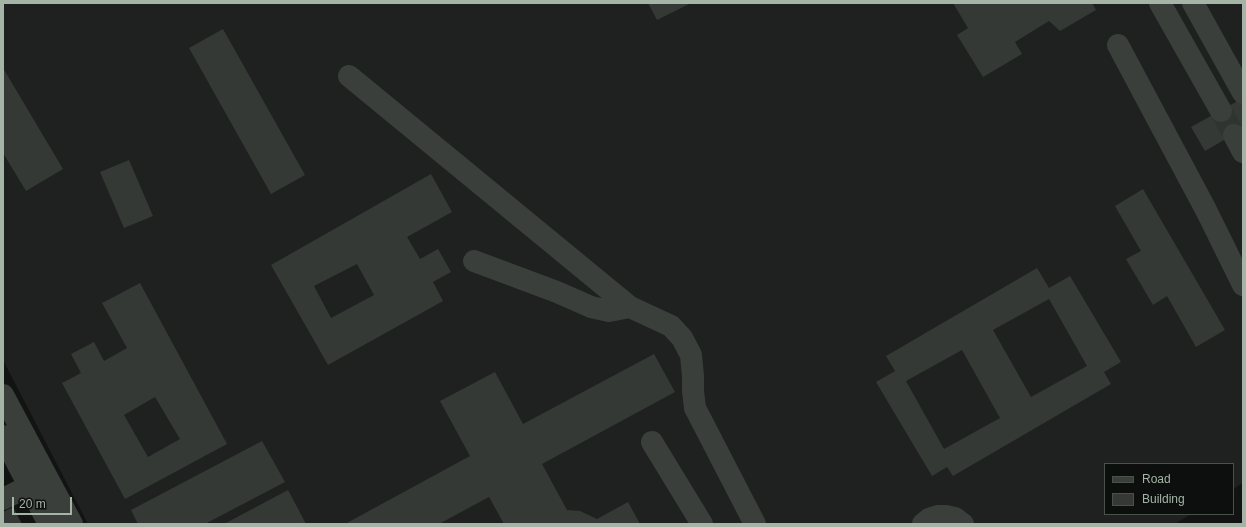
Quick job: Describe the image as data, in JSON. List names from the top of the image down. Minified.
{"legend":["Road","Building"],"scale_bar":"20 m"}
